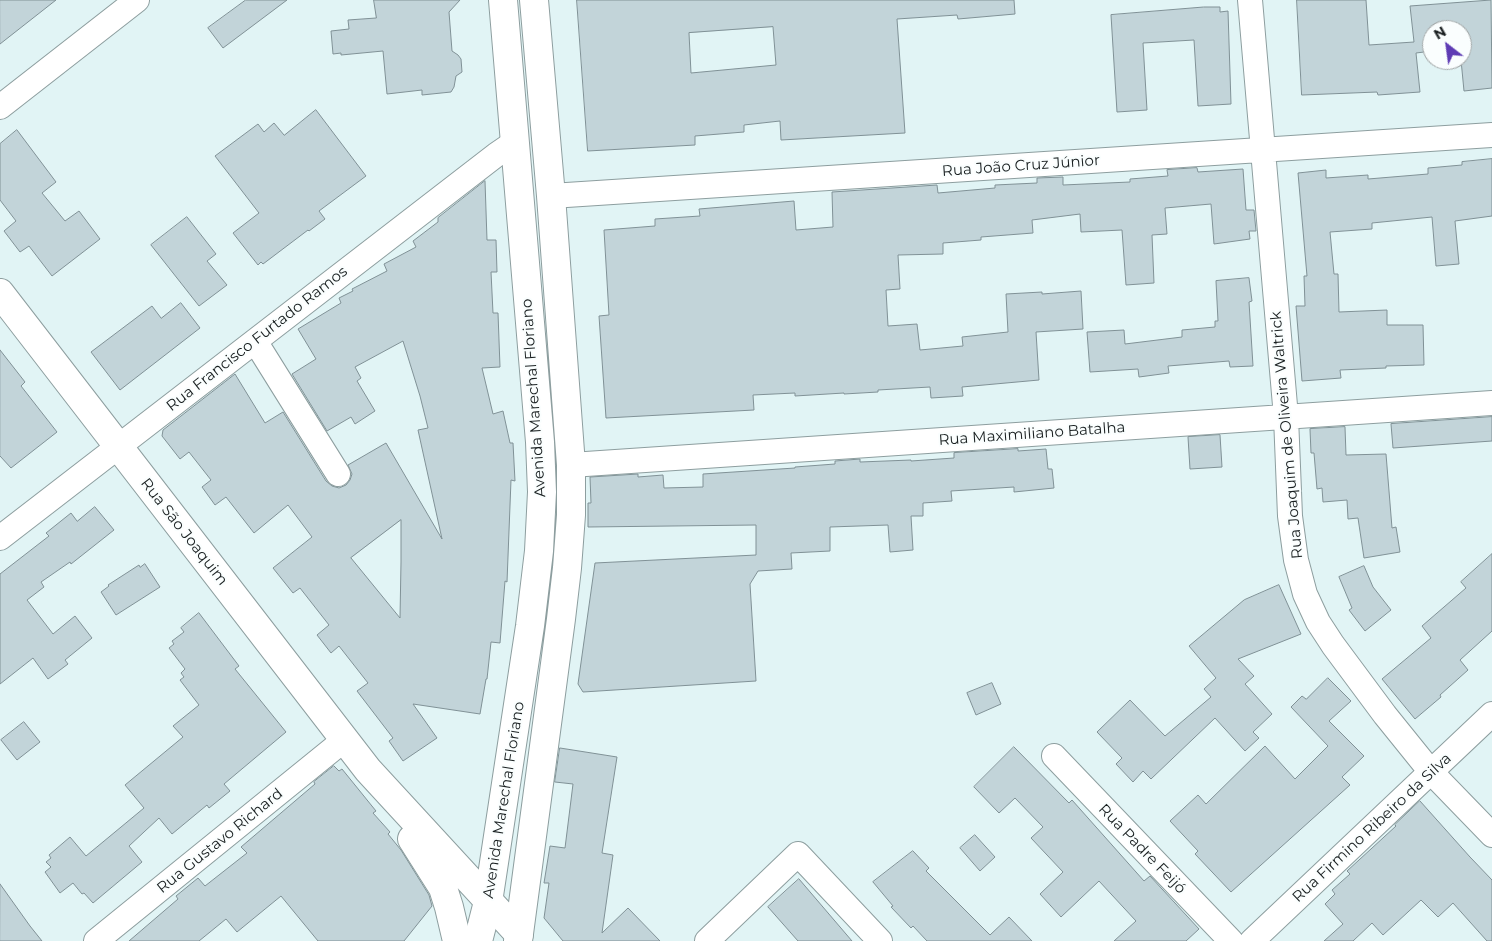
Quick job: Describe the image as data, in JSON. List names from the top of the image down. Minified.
{"streets":{"main road":["Avenida Marechal Floriano","Rua São Joaquim"],"street":["Rua João Cruz Júnior","Rua Francisco Furtado Ramos","Rua Maximiliano Batalha","Rua Joaquim de Oliveira Waltrick","Rua Firmino Ribeiro da Silva","Rua Gustavo Richard","Rua Padre Feijó"]},"crossings":[["Rua João Cruz Júnior","Avenida Marechal Floriano"],["Rua João Cruz Júnior","Rua Joaquim de Oliveira Waltrick"],["Rua Francisco Furtado Ramos","Avenida Marechal Floriano"],["Rua Francisco Furtado Ramos","Rua São Joaquim"],["Avenida Marechal Floriano","Rua Maximiliano Batalha"],["Avenida Marechal Floriano","Rua São Joaquim"],["Rua Maximiliano Batalha","Rua Joaquim de Oliveira Waltrick"],["Rua Joaquim de Oliveira Waltrick","Rua Firmino Ribeiro da Silva"],["Rua São Joaquim","Rua Gustavo Richard"]],"north":"top left"}
